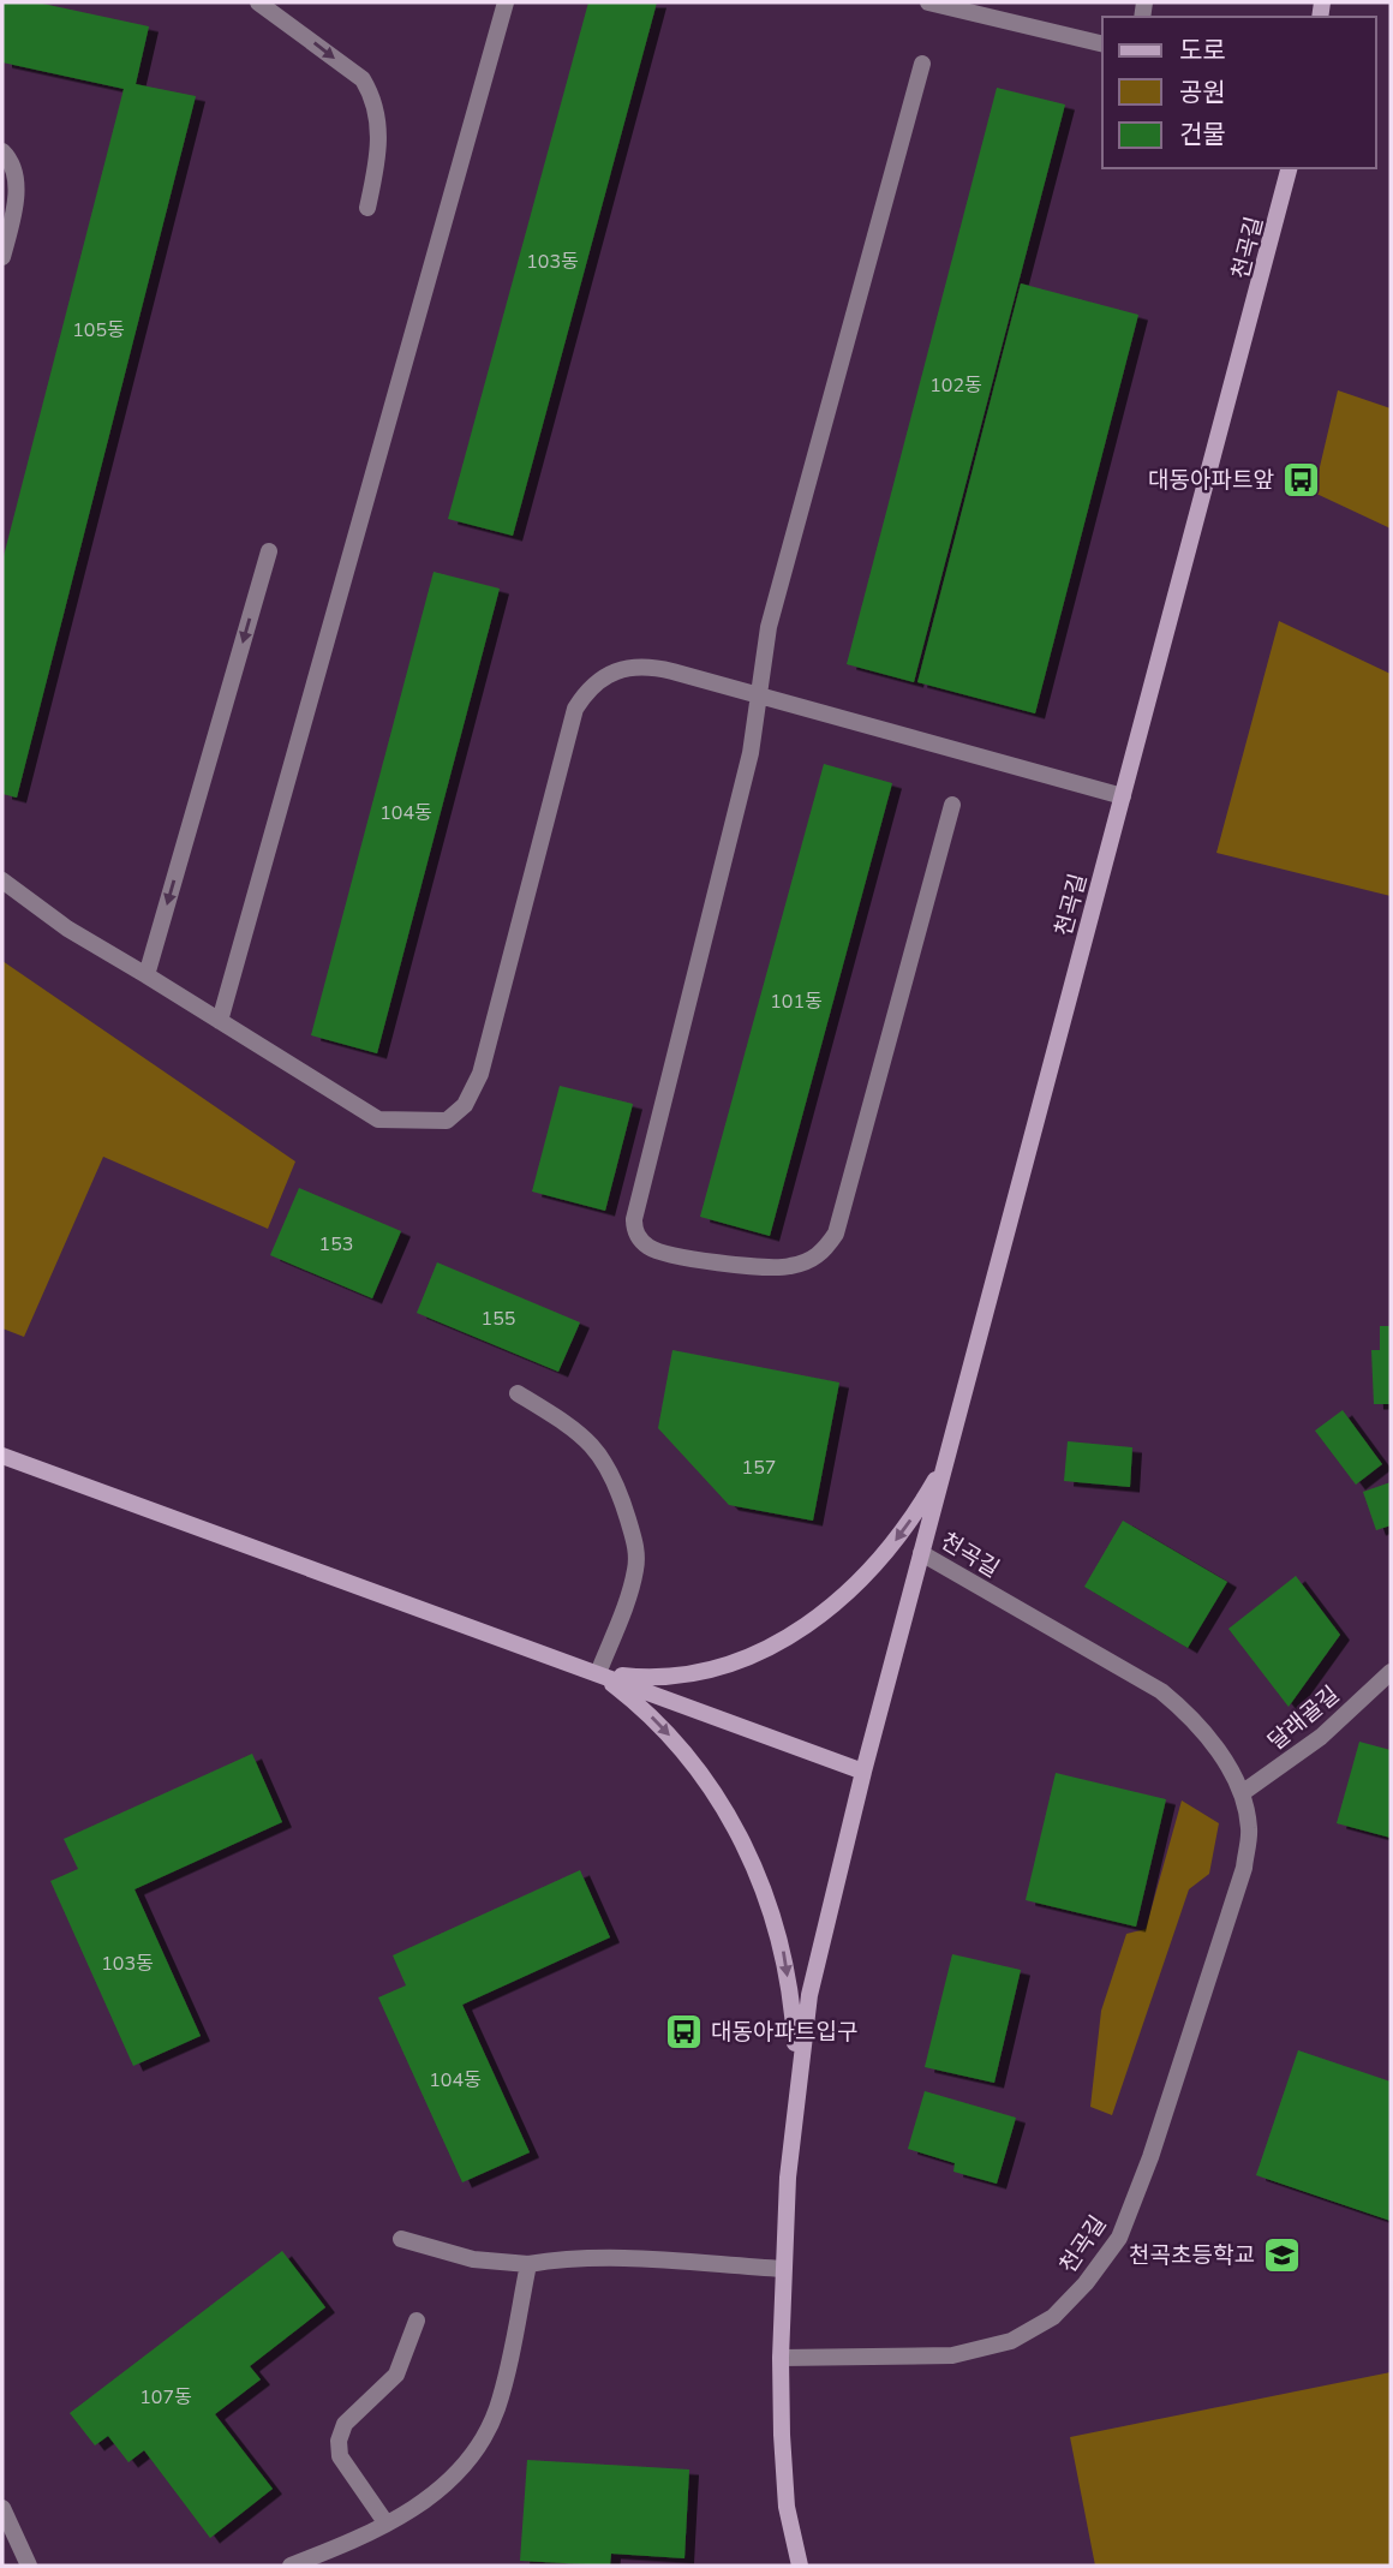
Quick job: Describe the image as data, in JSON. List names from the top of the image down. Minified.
{"streets":{"street":["천곡길","달래골길"]},"crossings":[["천곡길","달래골길"]],"places":{"bus stop":["대동아파트앞","대동아파트입구"],"school or university":["천곡초등학교"]},"house_numbers":["103동","105동","102동","104동","101동","153","155","157","103동","104동","107동"],"legend":["도로","공원","건물"]}
